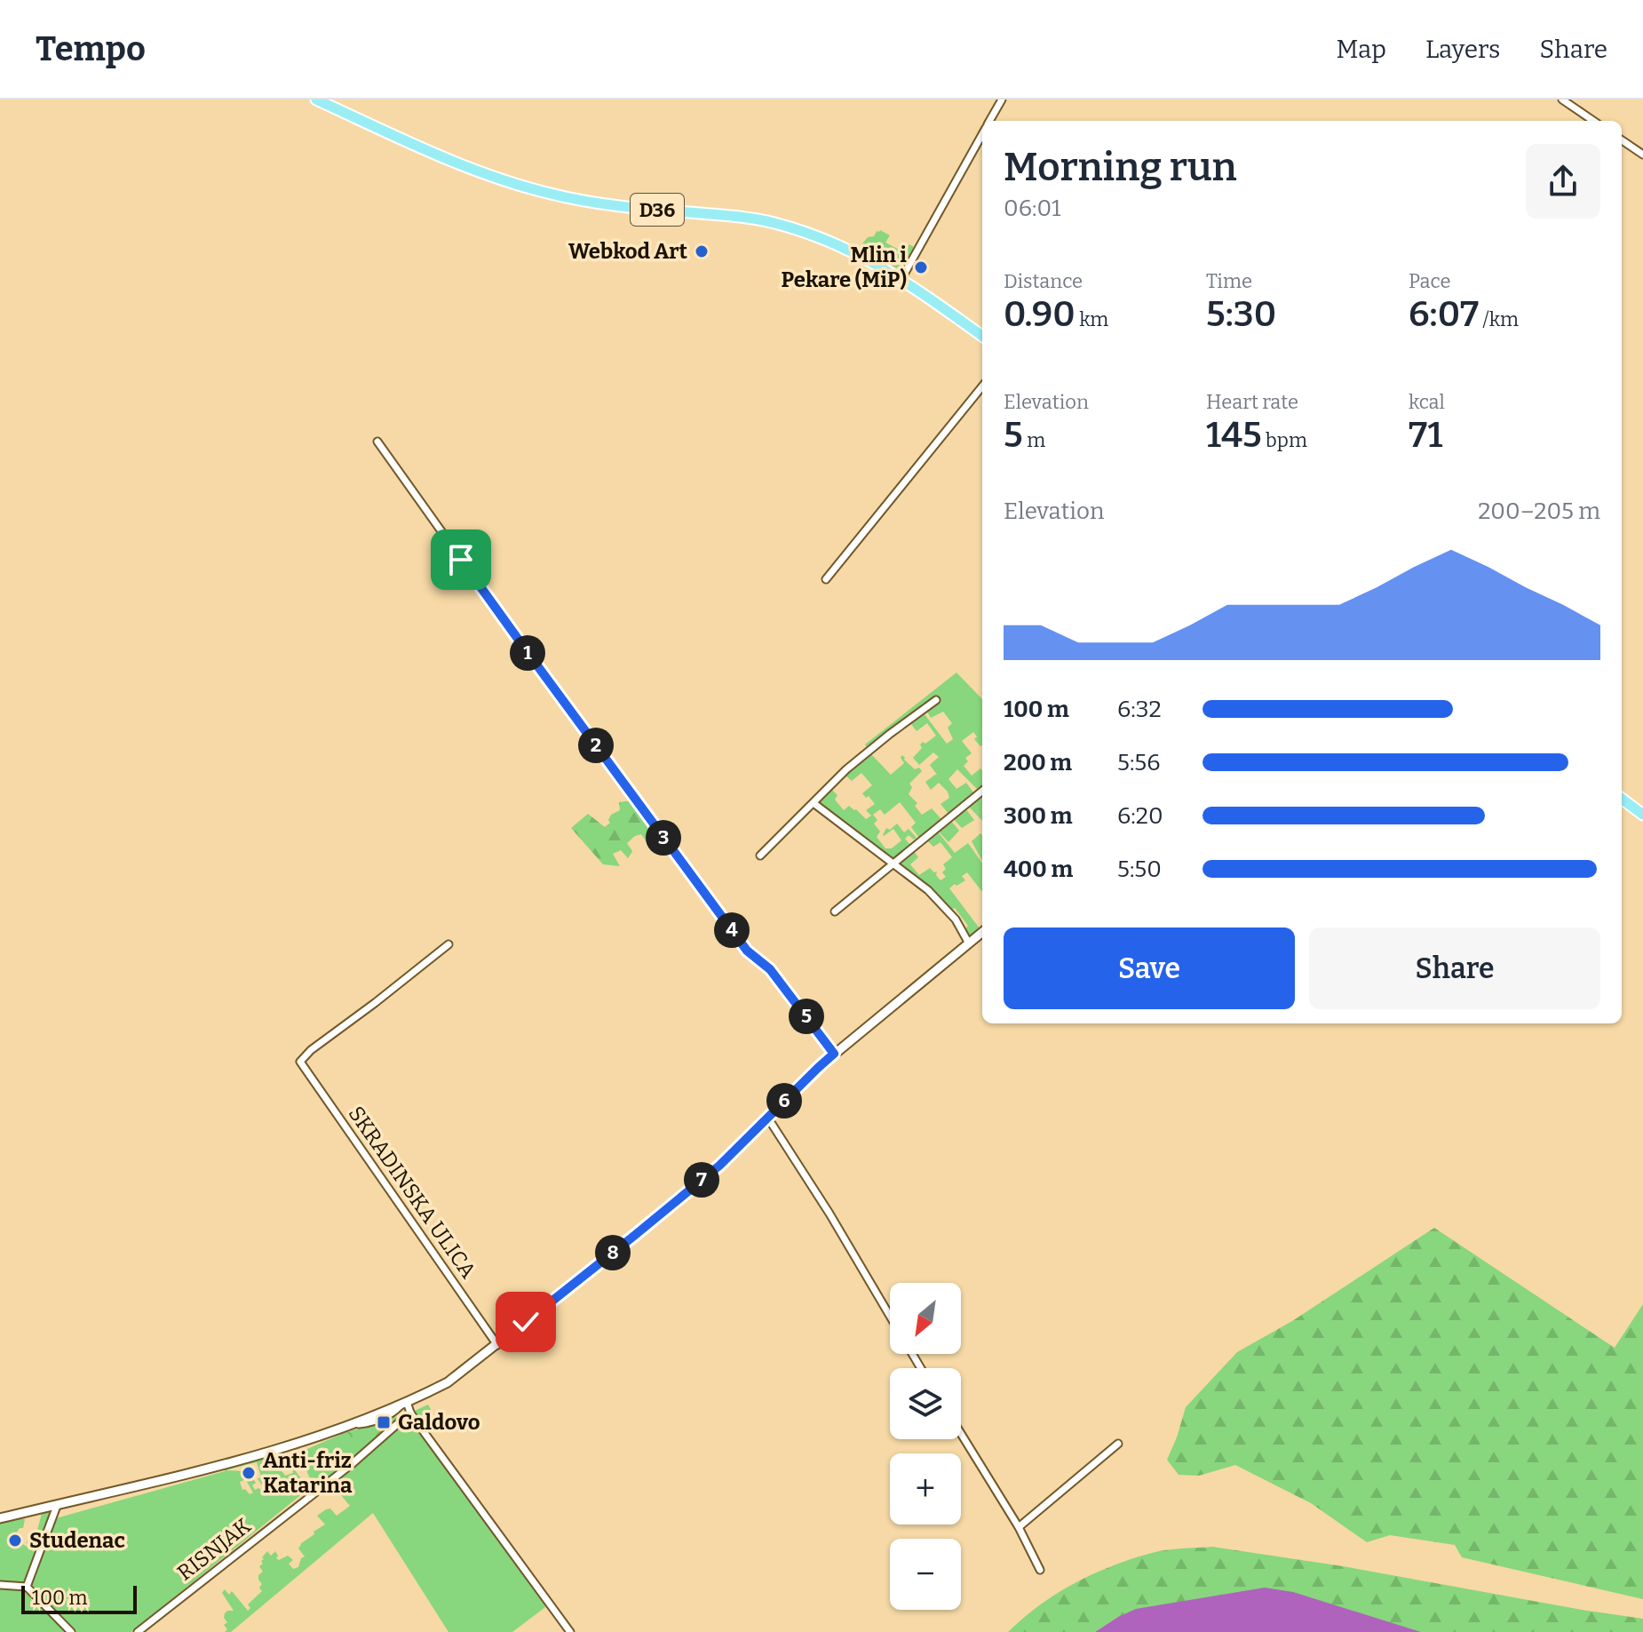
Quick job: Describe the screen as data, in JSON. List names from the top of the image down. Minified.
{"streets":{"main road":["D36"],"street":["SKRADINSKA ULICA","RISNJAK"]},"places":{"other":["Webkod Art","Mlin i Pekare (MiP)","Anti-friz Katarina","Studenac"],"transit":["Galdovo"]},"scale_bar":"100 m","north":"bottom left","page":{"header":"Tempo","nav":["Map","Layers","Share"],"heading":["Morning run","06:01"],"stats":[["Distance","0.90 km"],["Time","5:30"],["Pace","6:07 /km"],["Elevation","5 m"],["Heart rate","145 bpm"],["kcal","71"]],"chart":["Elevation","200–205 m"],"pins":["1","2","3","4","5","6","7","8"],"list":[{"name":"100 m","note":"6:32"},{"name":"200 m","note":"5:56"},{"name":"300 m","note":"6:20"},{"name":"400 m","note":"5:50"}],"buttons":["Save","Share"],"map_buttons":["+","−"],"scale":"100 m"}}
